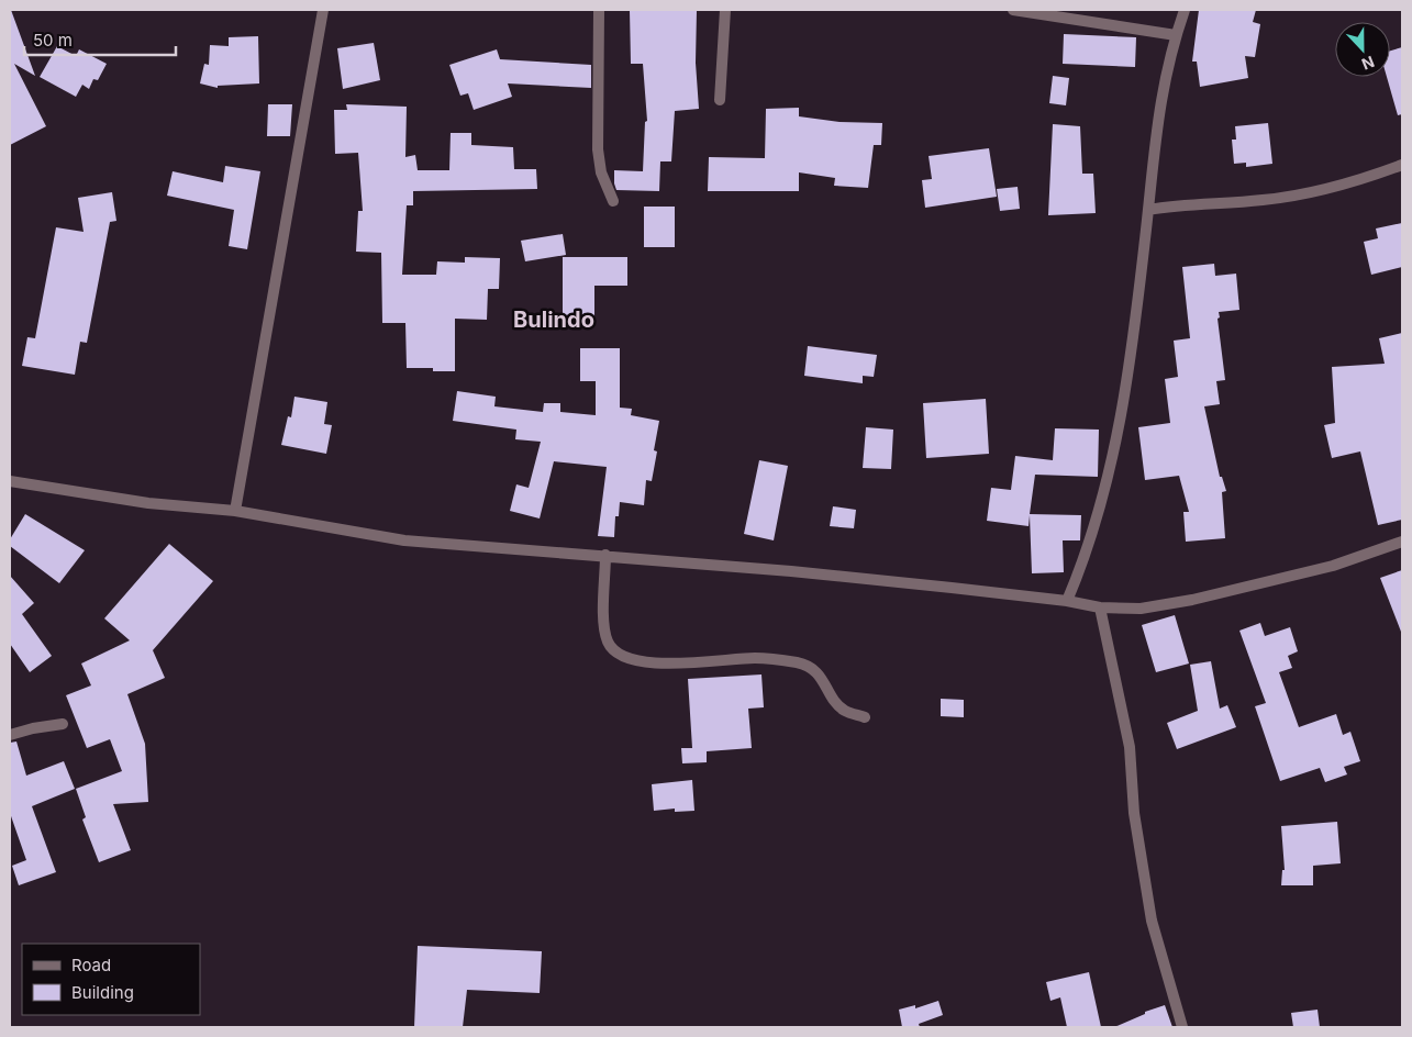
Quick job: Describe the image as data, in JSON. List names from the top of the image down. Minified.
{"districts":["Bulindo"],"legend":["Road","Building"],"scale_bar":"50 m","north":"bottom"}
